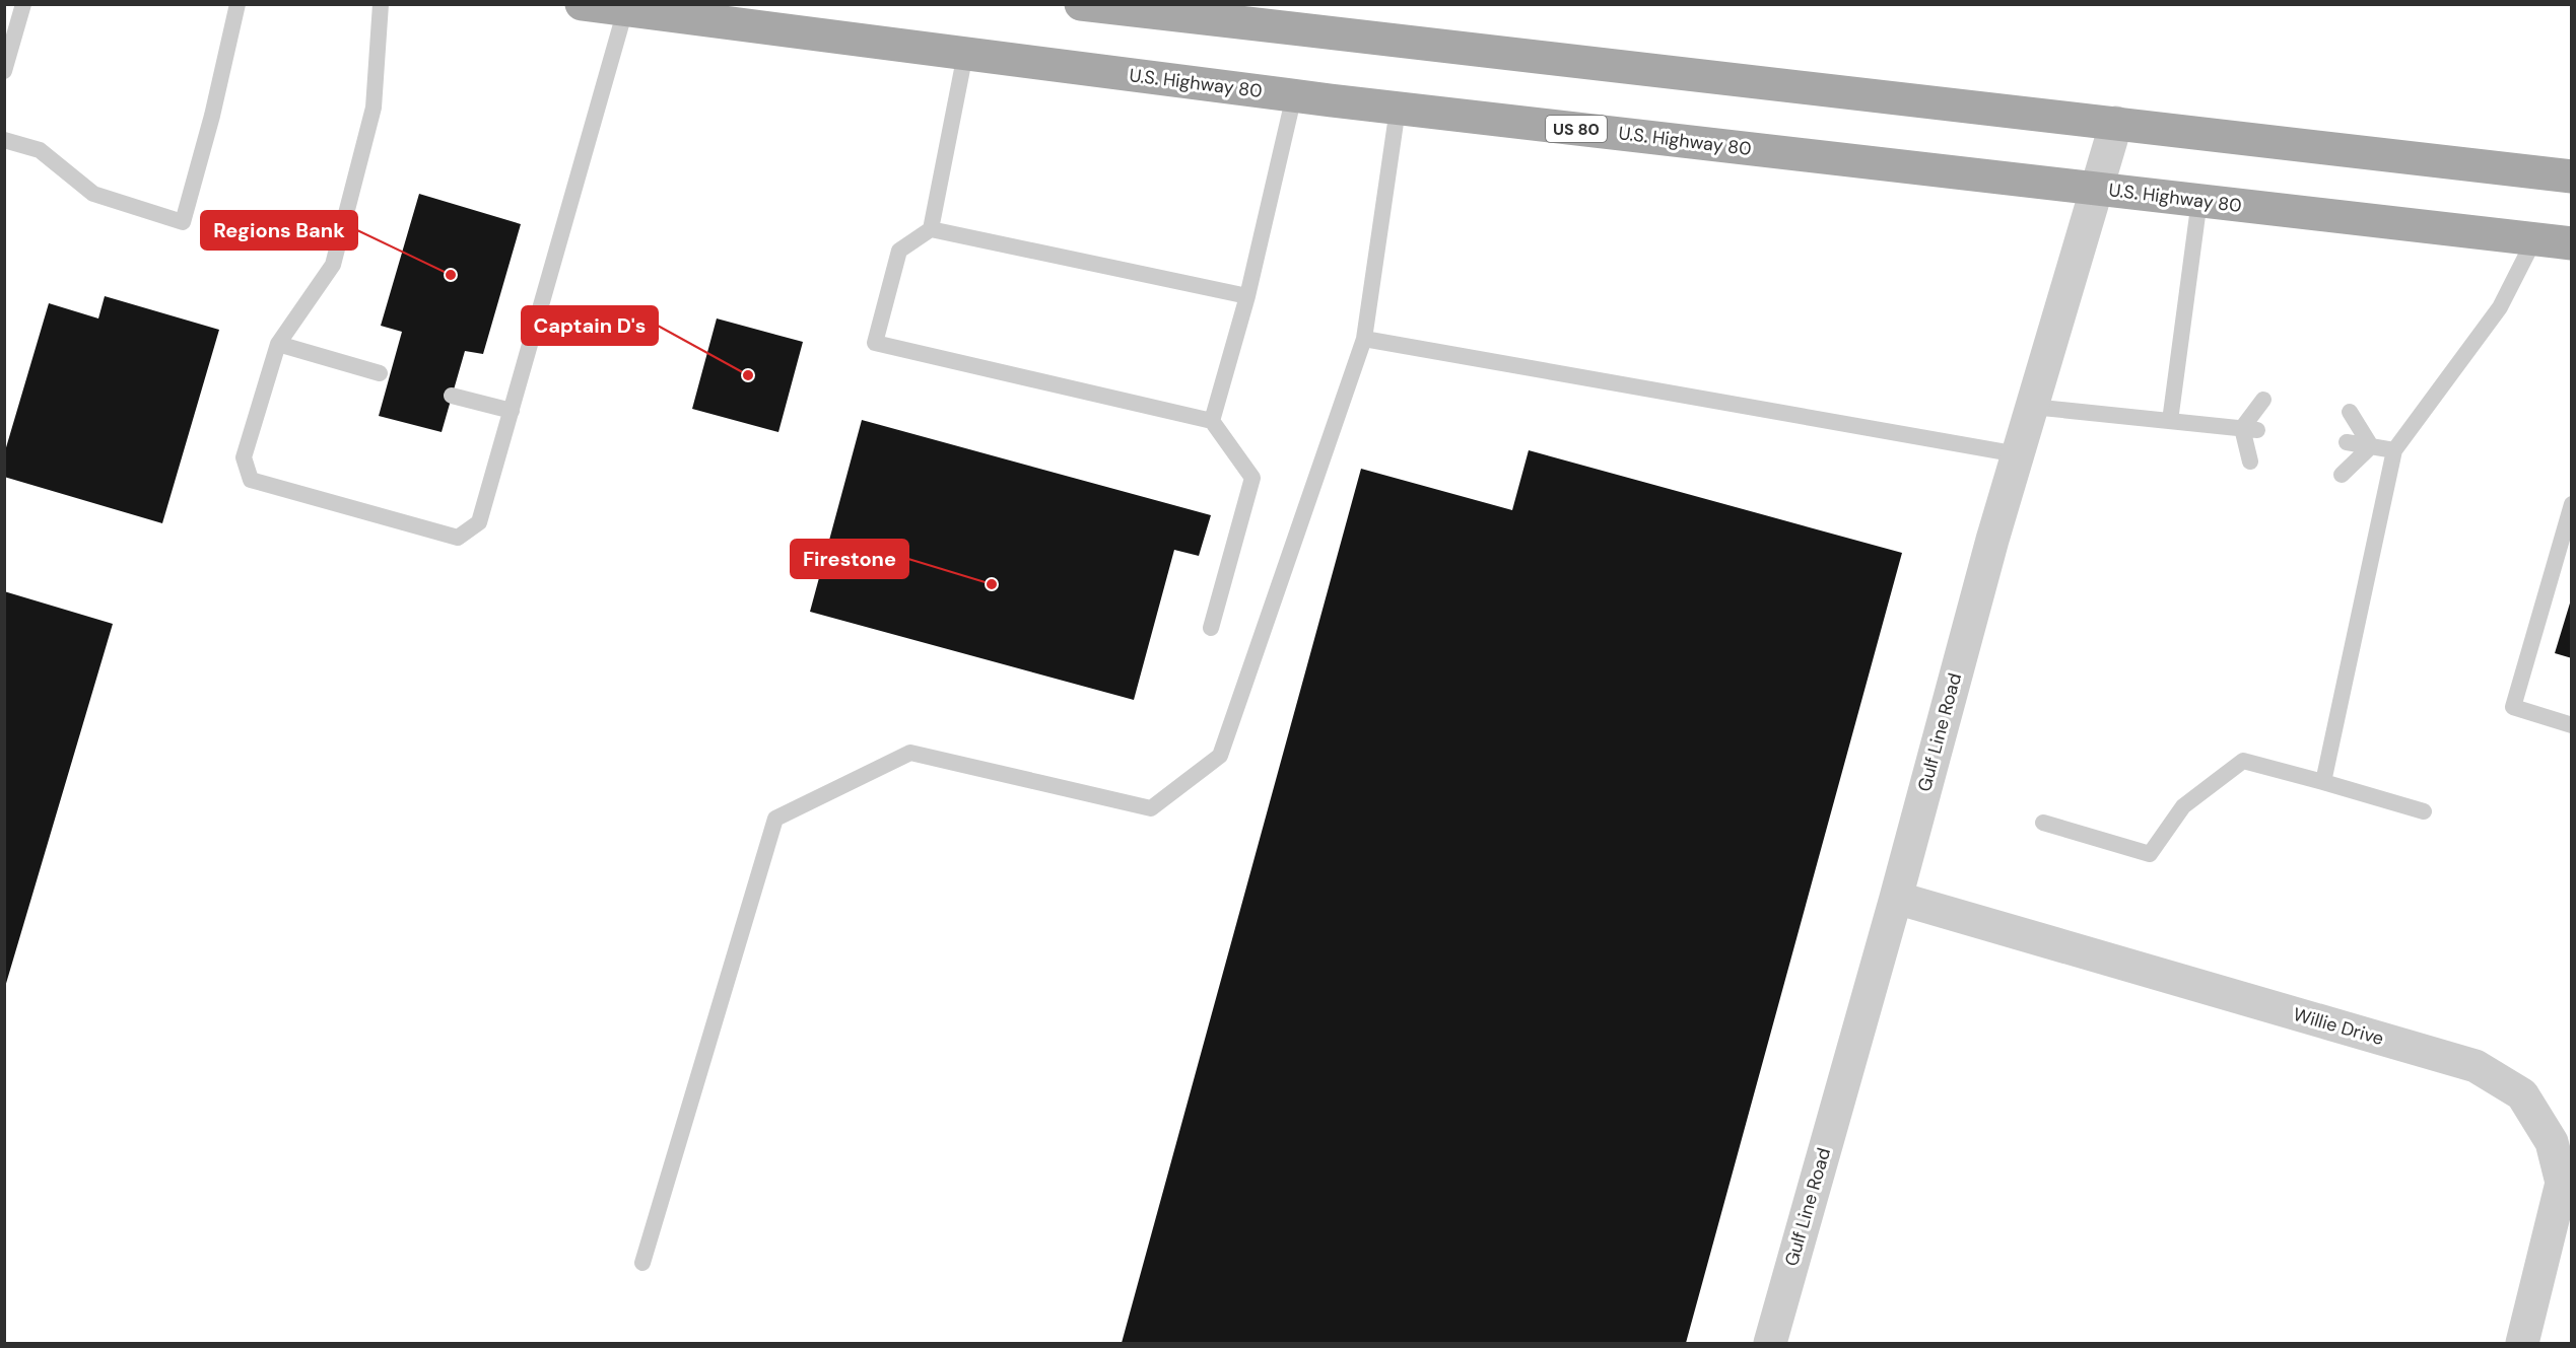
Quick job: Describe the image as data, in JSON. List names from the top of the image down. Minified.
{"streets":{"main road":["U.S. Highway 80","US 80"],"street":["Gulf Line Road","Willie Drive"]},"crossings":[["U.S. Highway 80","Gulf Line Road"],["Gulf Line Road","Willie Drive"]],"places":["Regions Bank","Captain D's","Firestone"]}
